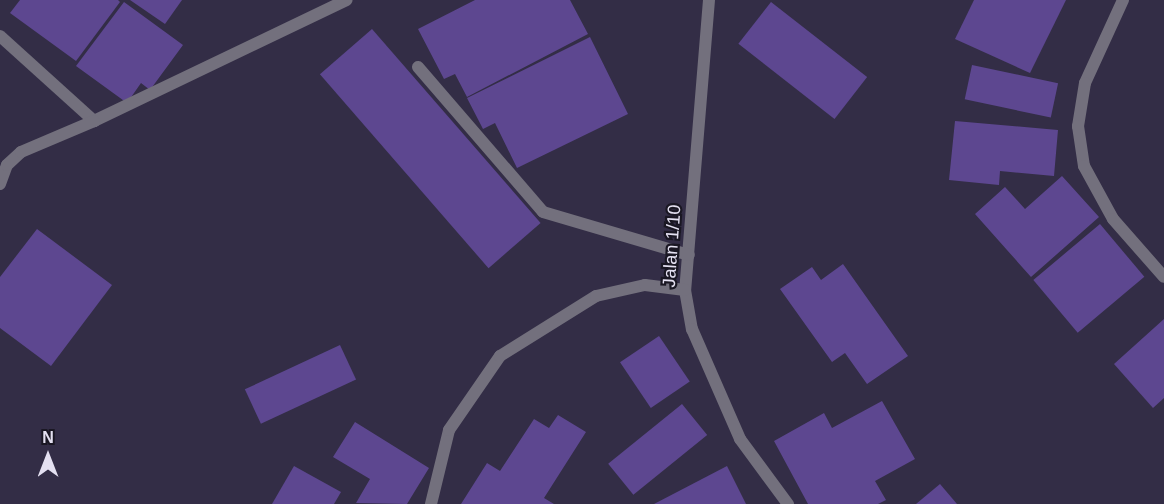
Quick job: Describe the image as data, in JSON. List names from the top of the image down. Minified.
{"streets":{"street":["Jalan 1/10"]},"north":"top"}
